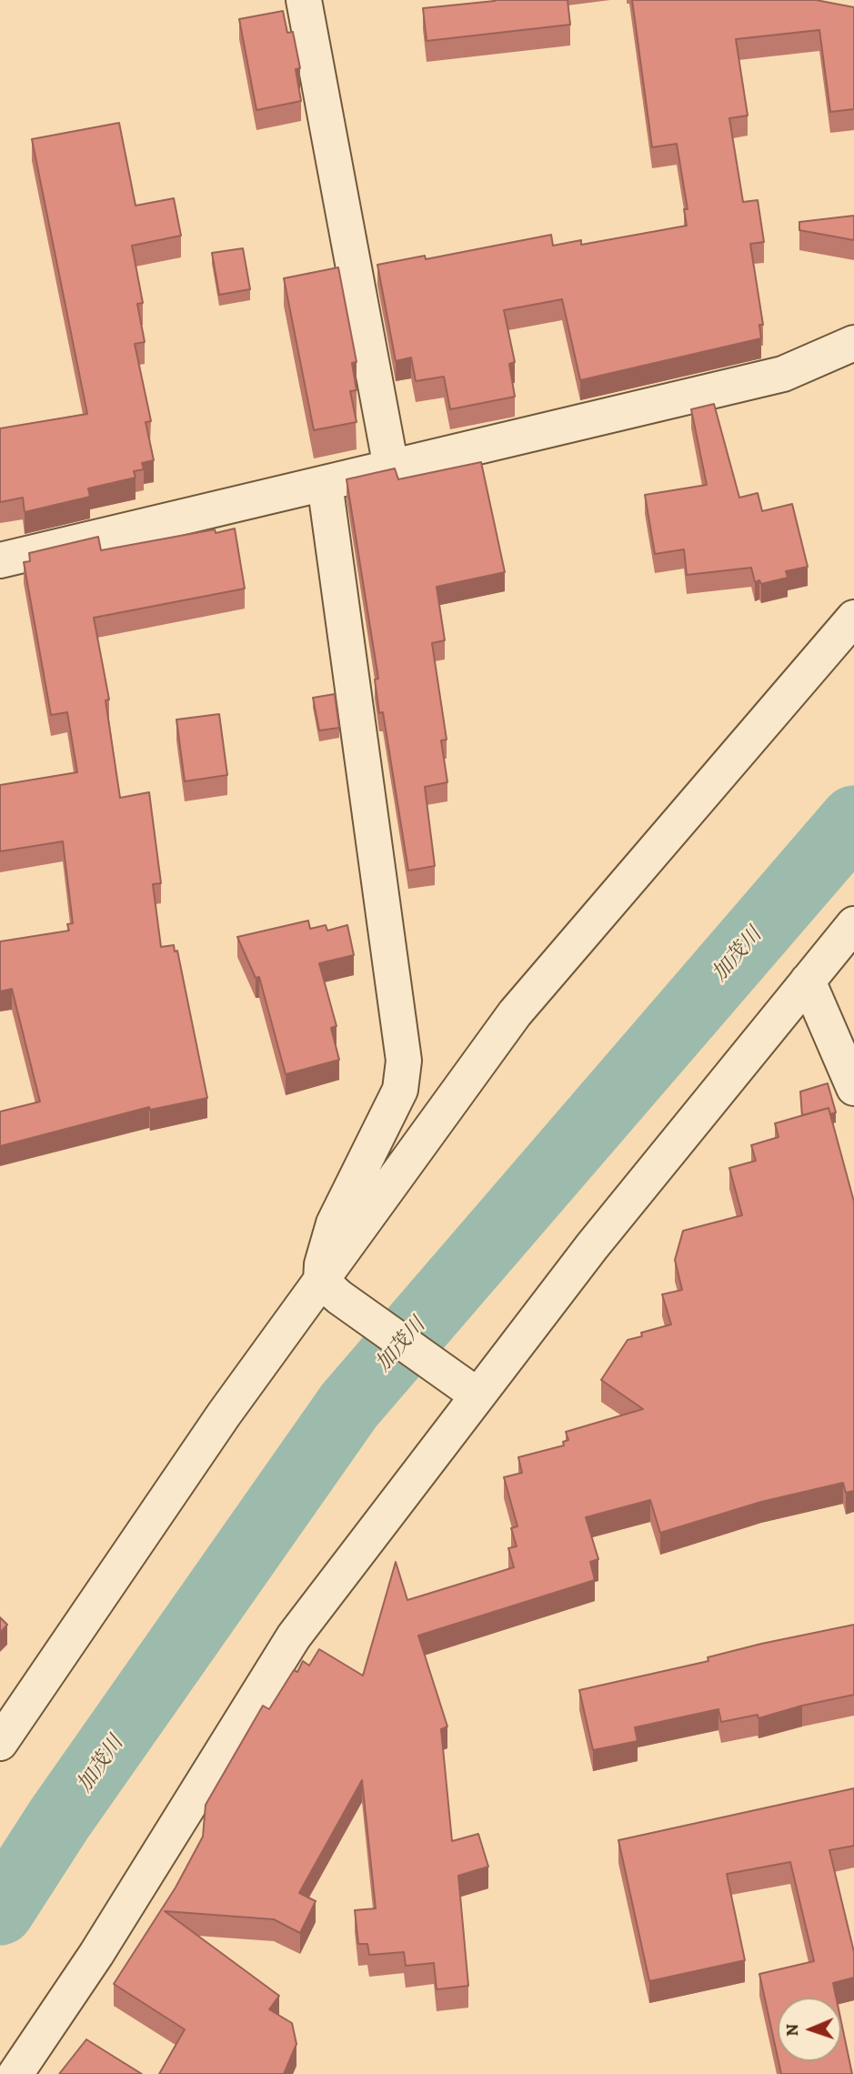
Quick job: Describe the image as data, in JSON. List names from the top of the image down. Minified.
{"water":["加茂川"],"north":"left"}
